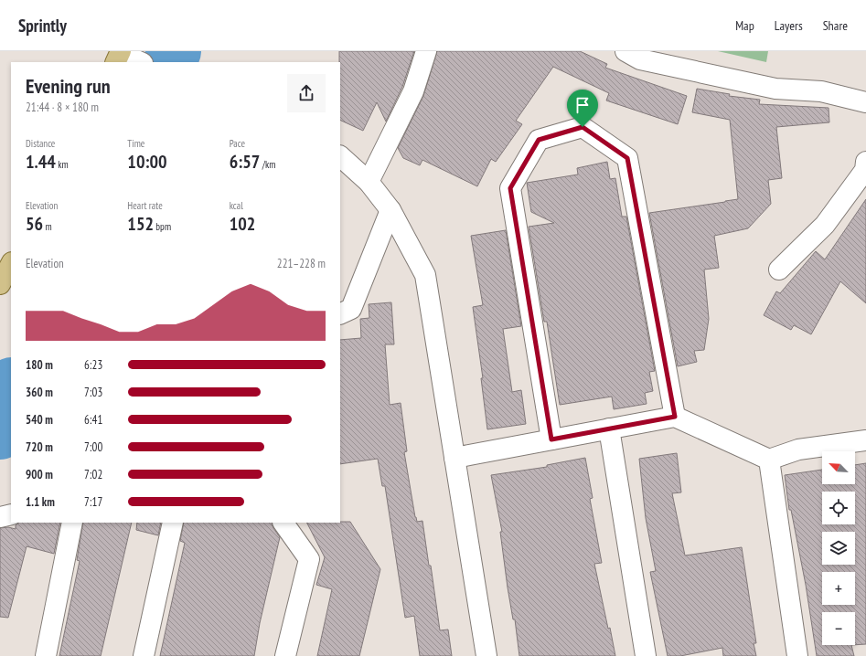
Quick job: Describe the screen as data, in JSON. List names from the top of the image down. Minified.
{"north":"top left","page":{"header":"Sprintly","nav":["Map","Layers","Share"],"heading":["Evening run","21:44 · 8 × 180 m"],"stats":[["Distance","1.44 km"],["Time","10:00"],["Pace","6:57 /km"],["Elevation","56 m"],["Heart rate","152 bpm"],["kcal","102"]],"chart":["Elevation","221–228 m"],"list":[{"name":"180 m","note":"6:23"},{"name":"360 m","note":"7:03"},{"name":"540 m","note":"6:41"},{"name":"720 m","note":"7:00"},{"name":"900 m","note":"7:02"},{"name":"1.1 km","note":"7:17"}],"map_buttons":["+","−"]}}
